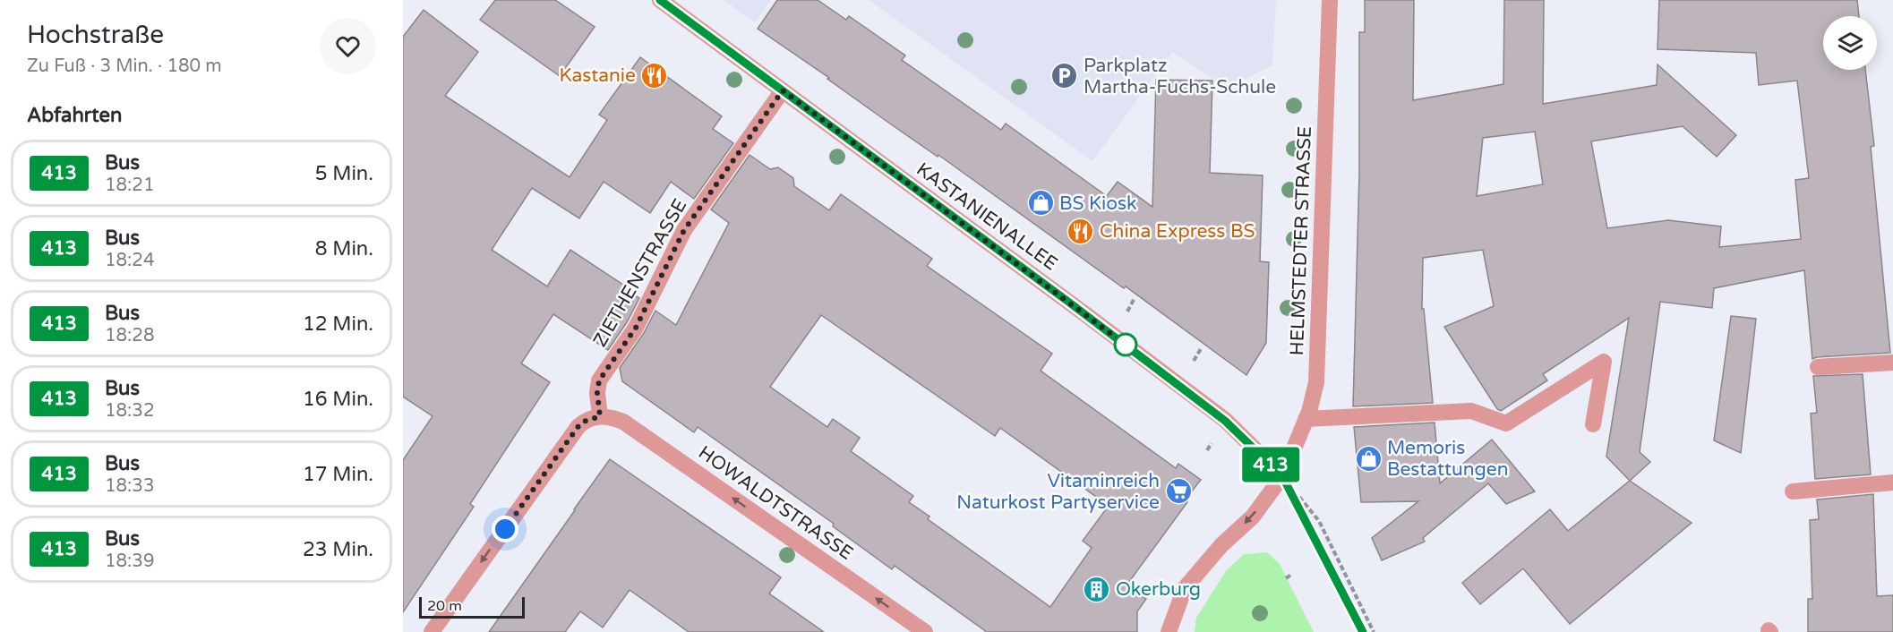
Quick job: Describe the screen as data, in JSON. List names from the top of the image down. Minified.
{"streets":{"street":["KASTANIENALLEE","HELMSTEDTER STRASSE","ZIETHENSTRASSE","HOWALDTSTRASSE"]},"crossings":[["KASTANIENALLEE","HELMSTEDTER STRASSE"],["KASTANIENALLEE","ZIETHENSTRASSE"],["ZIETHENSTRASSE","HOWALDTSTRASSE"]],"one_way":["HOWALDTSTRASSE"],"places":{"restaurant":["Kastanie","China Express BS"],"parking":["Parkplatz Martha-Fuchs-Schule"],"shop":["BS Kiosk","Memoris Bestattungen"],"supermarket":["Vitaminreich Naturkost Partyservice"],"building":["Okerburg"]},"lines":["bus line 413"],"scale_bar":"20 m","page":{"heading":[["Hochstraße","Zu Fuß · 3 Min. · 180 m"],"Abfahrten"],"on_map":"413","list":[{"mark":"413","name":"Bus","note":"18:21","value":"5 Min."},{"mark":"413","name":"Bus","note":"18:24","value":"8 Min."},{"mark":"413","name":"Bus","note":"18:28","value":"12 Min."},{"mark":"413","name":"Bus","note":"18:32","value":"16 Min."},{"mark":"413","name":"Bus","note":"18:33","value":"17 Min."},{"mark":"413","name":"Bus","note":"18:39","value":"23 Min."}],"scale":"20 m"}}
